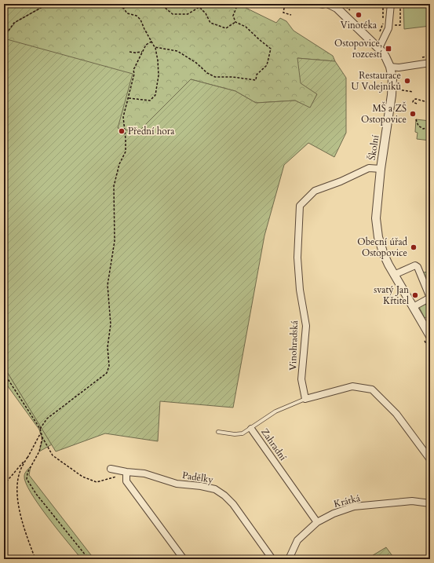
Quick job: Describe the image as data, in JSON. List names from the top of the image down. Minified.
{"streets":{"street":["Školní","Vinohradská","Zahradní","Padělky","Krátká"]},"crossings":[["Školní","Vinohradská"],["Vinohradská","Zahradní"],["Zahradní","Krátká"]],"places":{"other":["Vinotéka","Restaurace U Volejníků","MŠ a ZŠ Ostopovice","Přední hora","Obecní úřad Ostopovice","svatý Jan Křtitel"],"transit":["Ostopovice, rozcestí"]}}
